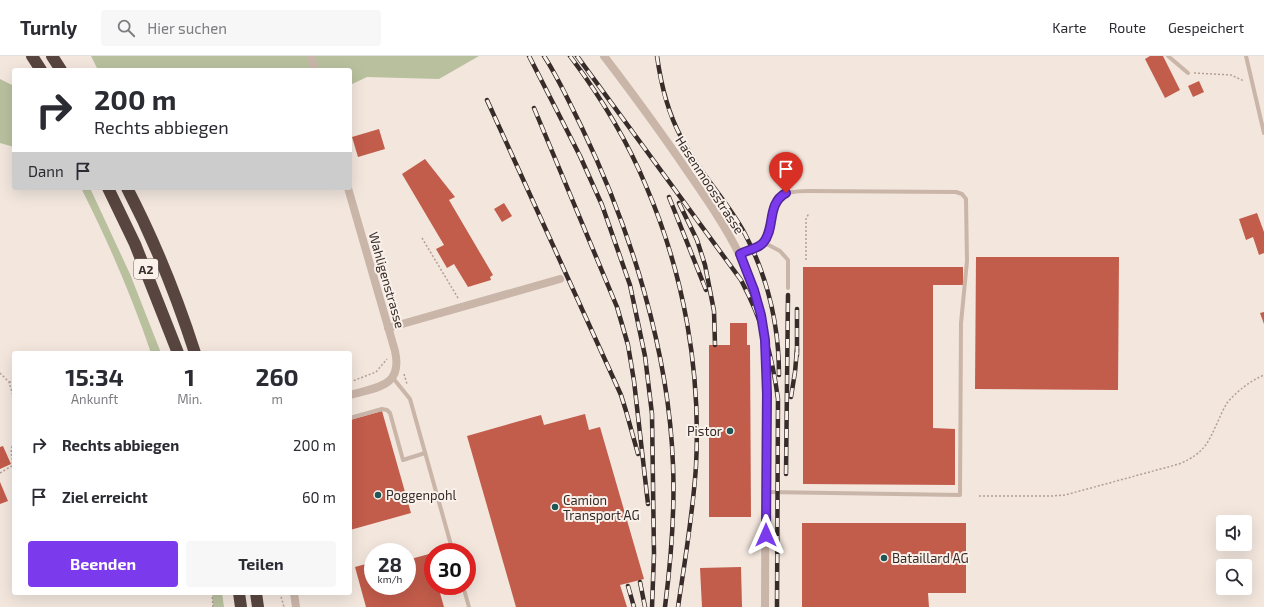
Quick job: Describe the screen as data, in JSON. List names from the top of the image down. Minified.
{"streets":{"highway":["A2"],"street":["Hasenmoosstrasse","Wahligenstrasse"]},"places":["Pistor","Poggenpohl","Camion Transport AG","Bataillard AG"],"page":{"header":"Turnly","search":"Hier suchen","nav":["Karte","Route","Gespeichert"],"turn":["200 m","Rechts abbiegen"],"then":"Dann","eta":["15:34","Ankunft","1","Min.","260","m"],"list":[{"name":"Rechts abbiegen","value":"200 m"},{"name":"Ziel erreicht","value":"60 m"}],"buttons":["Beenden","Teilen"],"speed":"28 km/h","limit":"30"}}
